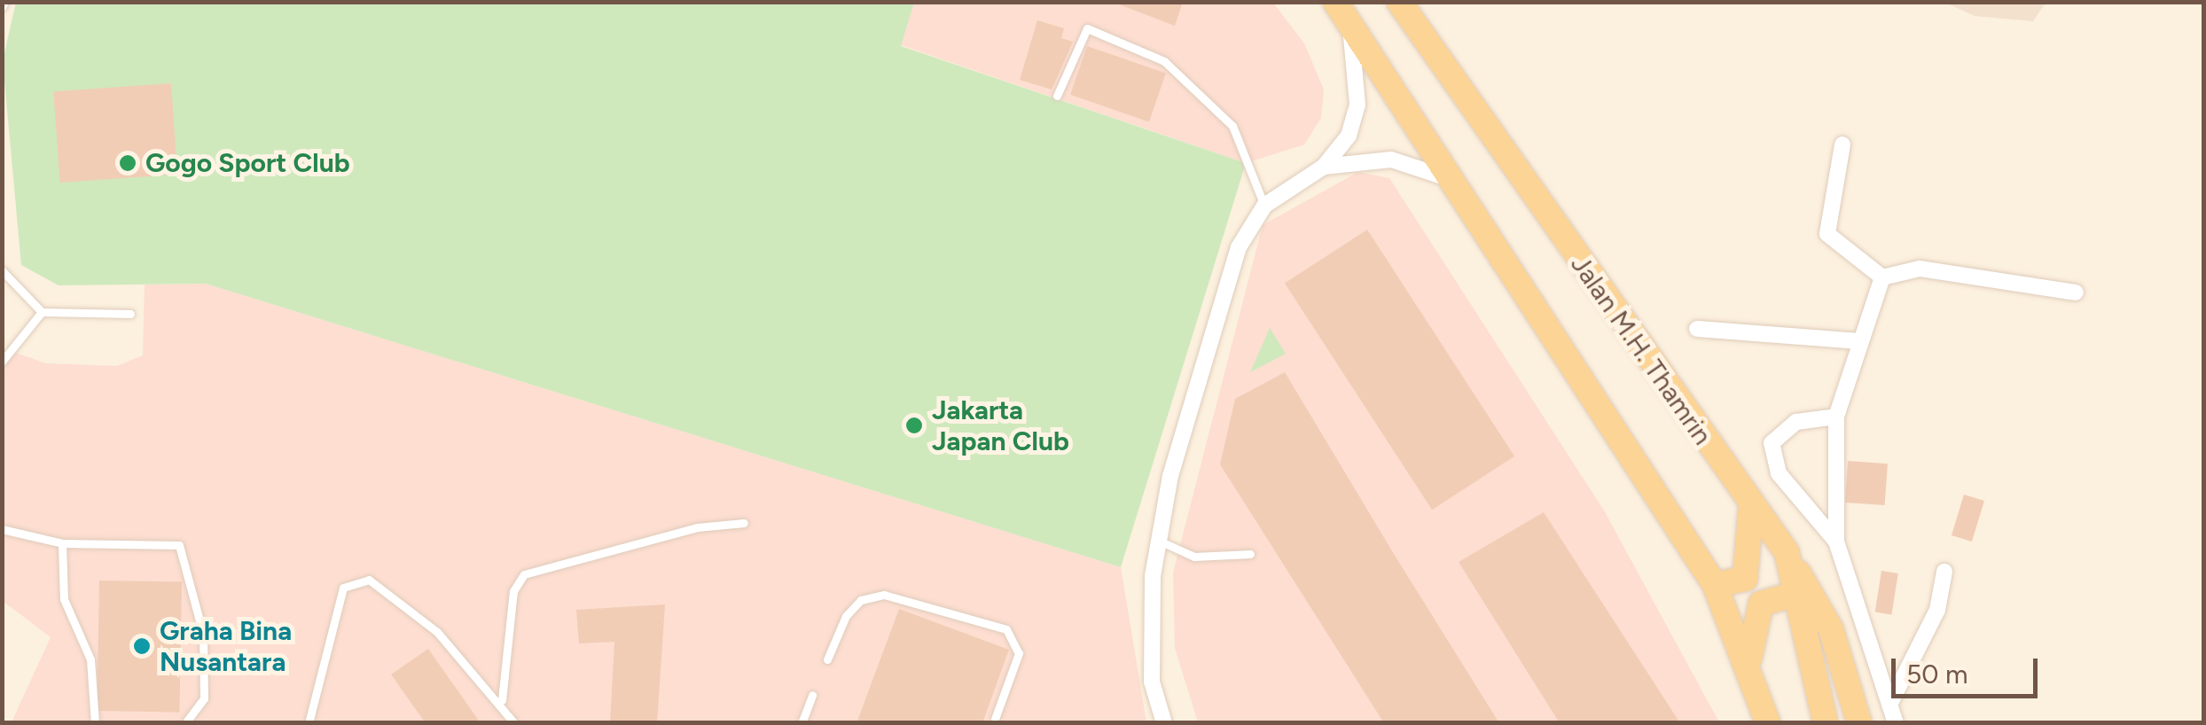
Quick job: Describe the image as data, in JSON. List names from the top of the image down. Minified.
{"streets":{"main road":["Jalan M.H. Thamrin"]},"places":["Gogo Sport Club","Jakarta Japan Club","Graha Bina Nusantara"],"scale_bar":"50 m"}
